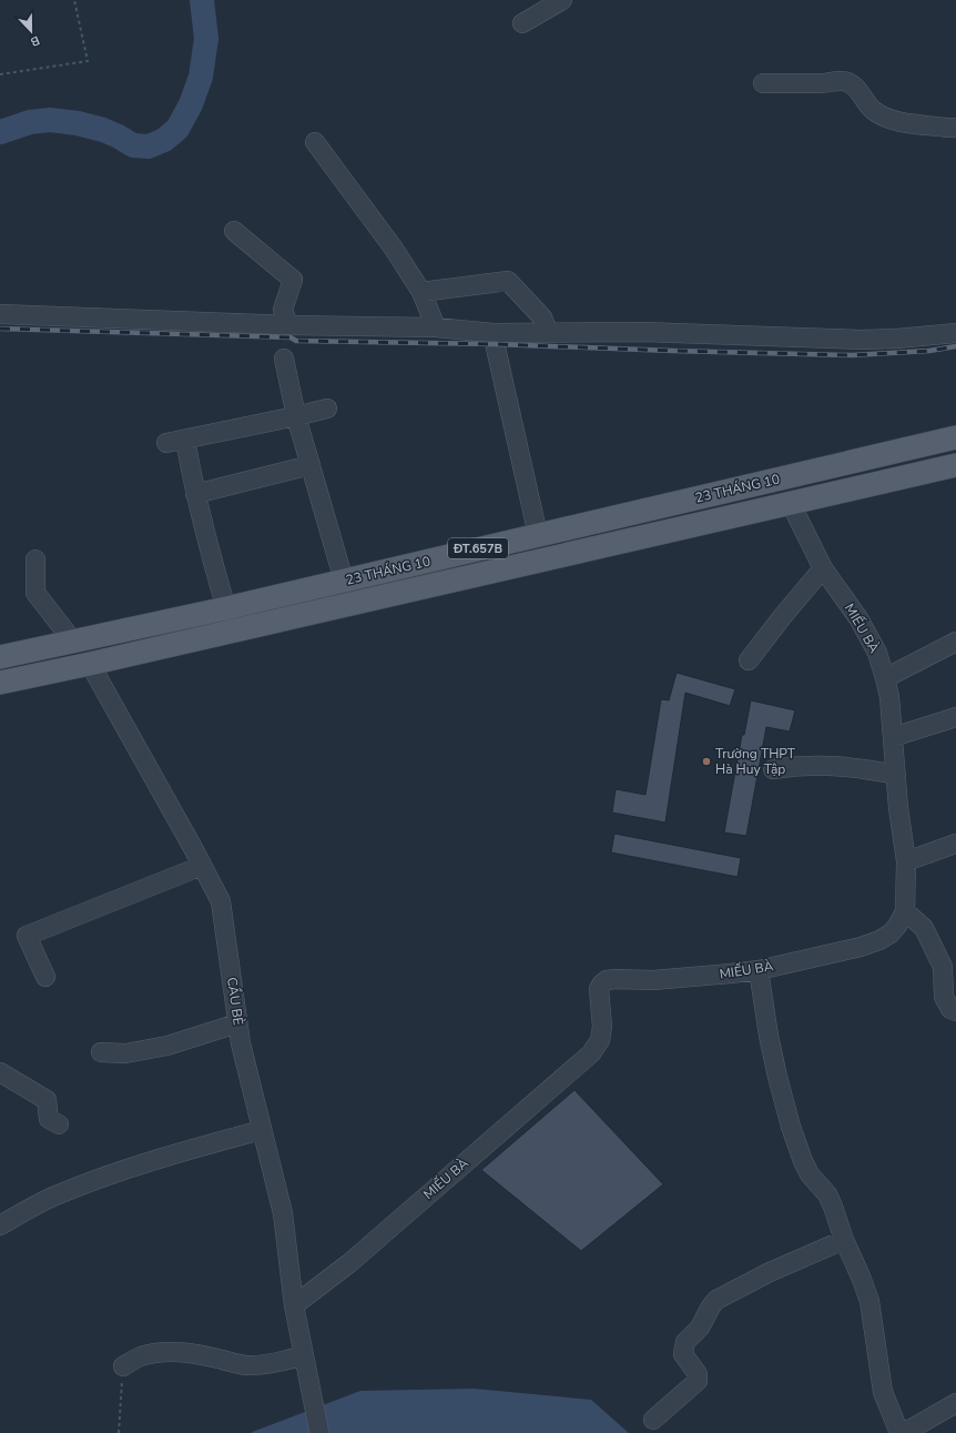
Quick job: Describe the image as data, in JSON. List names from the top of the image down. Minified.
{"streets":{"main road":["23 THÁNG 10","ĐT.657B"],"street":["MIẾU BÀ","CẦU BÈ"]},"crossings":[["23 THÁNG 10","MIẾU BÀ"],["23 THÁNG 10","CẦU BÈ"],["MIẾU BÀ","CẦU BÈ"]],"places":["Trường THPT Hà Huy Tập"],"north":"bottom"}
